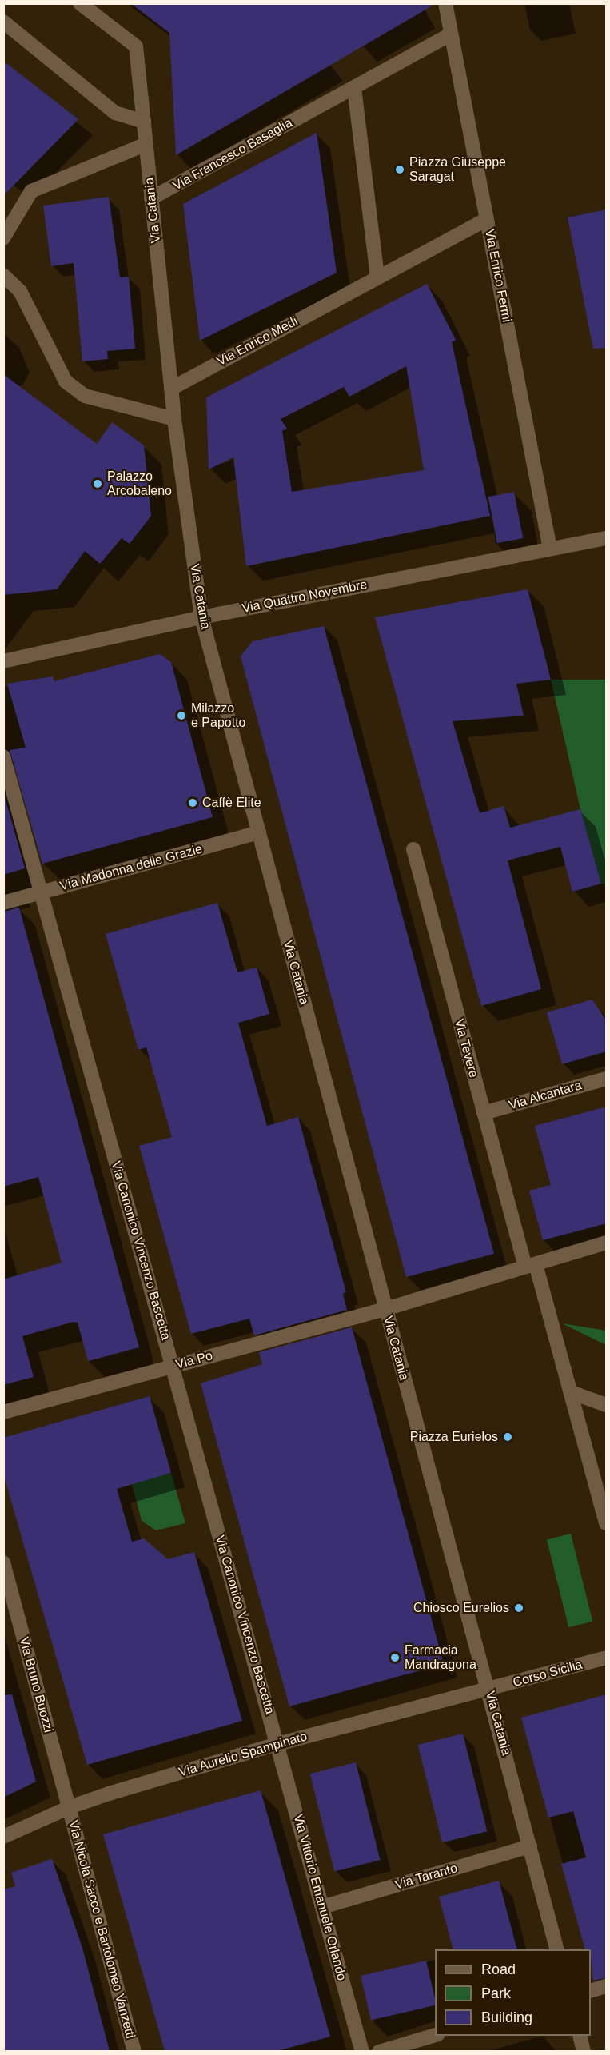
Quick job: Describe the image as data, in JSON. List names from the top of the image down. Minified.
{"streets":{"street":["Via Francesco Basaglia","Via Catania","Via Enrico Fermi","Via Enrico Medi","Via Quattro Novembre","Via Madonna delle Grazie","Via Tevere","Via Alcantara","Via Canonico Vincenzo Bascetta","Via Po","Corso Sicilia","Via Bruno Buozzi","Via Aurelio Spampinato","Via Taranto","Via Vittorio Emanuele Orlando","Via Nicola Sacco e Bartolomeo Vanzetti"]},"crossings":[["Via Francesco Basaglia","Via Catania"],["Via Francesco Basaglia","Via Enrico Fermi"],["Via Catania","Via Enrico Medi"],["Via Catania","Via Quattro Novembre"],["Via Catania","Via Madonna delle Grazie"],["Via Catania","Via Po"],["Via Catania","Corso Sicilia"],["Via Catania","Via Aurelio Spampinato"],["Via Catania","Via Taranto"],["Via Enrico Fermi","Via Enrico Medi"],["Via Enrico Fermi","Via Quattro Novembre"],["Via Madonna delle Grazie","Via Canonico Vincenzo Bascetta"],["Via Tevere","Via Alcantara"],["Via Tevere","Via Po"],["Via Canonico Vincenzo Bascetta","Via Po"],["Via Canonico Vincenzo Bascetta","Via Aurelio Spampinato"],["Via Canonico Vincenzo Bascetta","Via Vittorio Emanuele Orlando"],["Corso Sicilia","Via Aurelio Spampinato"],["Via Bruno Buozzi","Via Aurelio Spampinato"],["Via Bruno Buozzi","Via Nicola Sacco e Bartolomeo Vanzetti"],["Via Aurelio Spampinato","Via Vittorio Emanuele Orlando"],["Via Aurelio Spampinato","Via Nicola Sacco e Bartolomeo Vanzetti"],["Via Taranto","Via Vittorio Emanuele Orlando"]],"places":["Piazza Giuseppe Saragat","Palazzo Arcobaleno","Milazzo e Papotto","Caffè Elite","Piazza Eurielos","Chiosco Eurelios","Farmacia Mandragona"],"legend":["Road","Park","Building"]}
